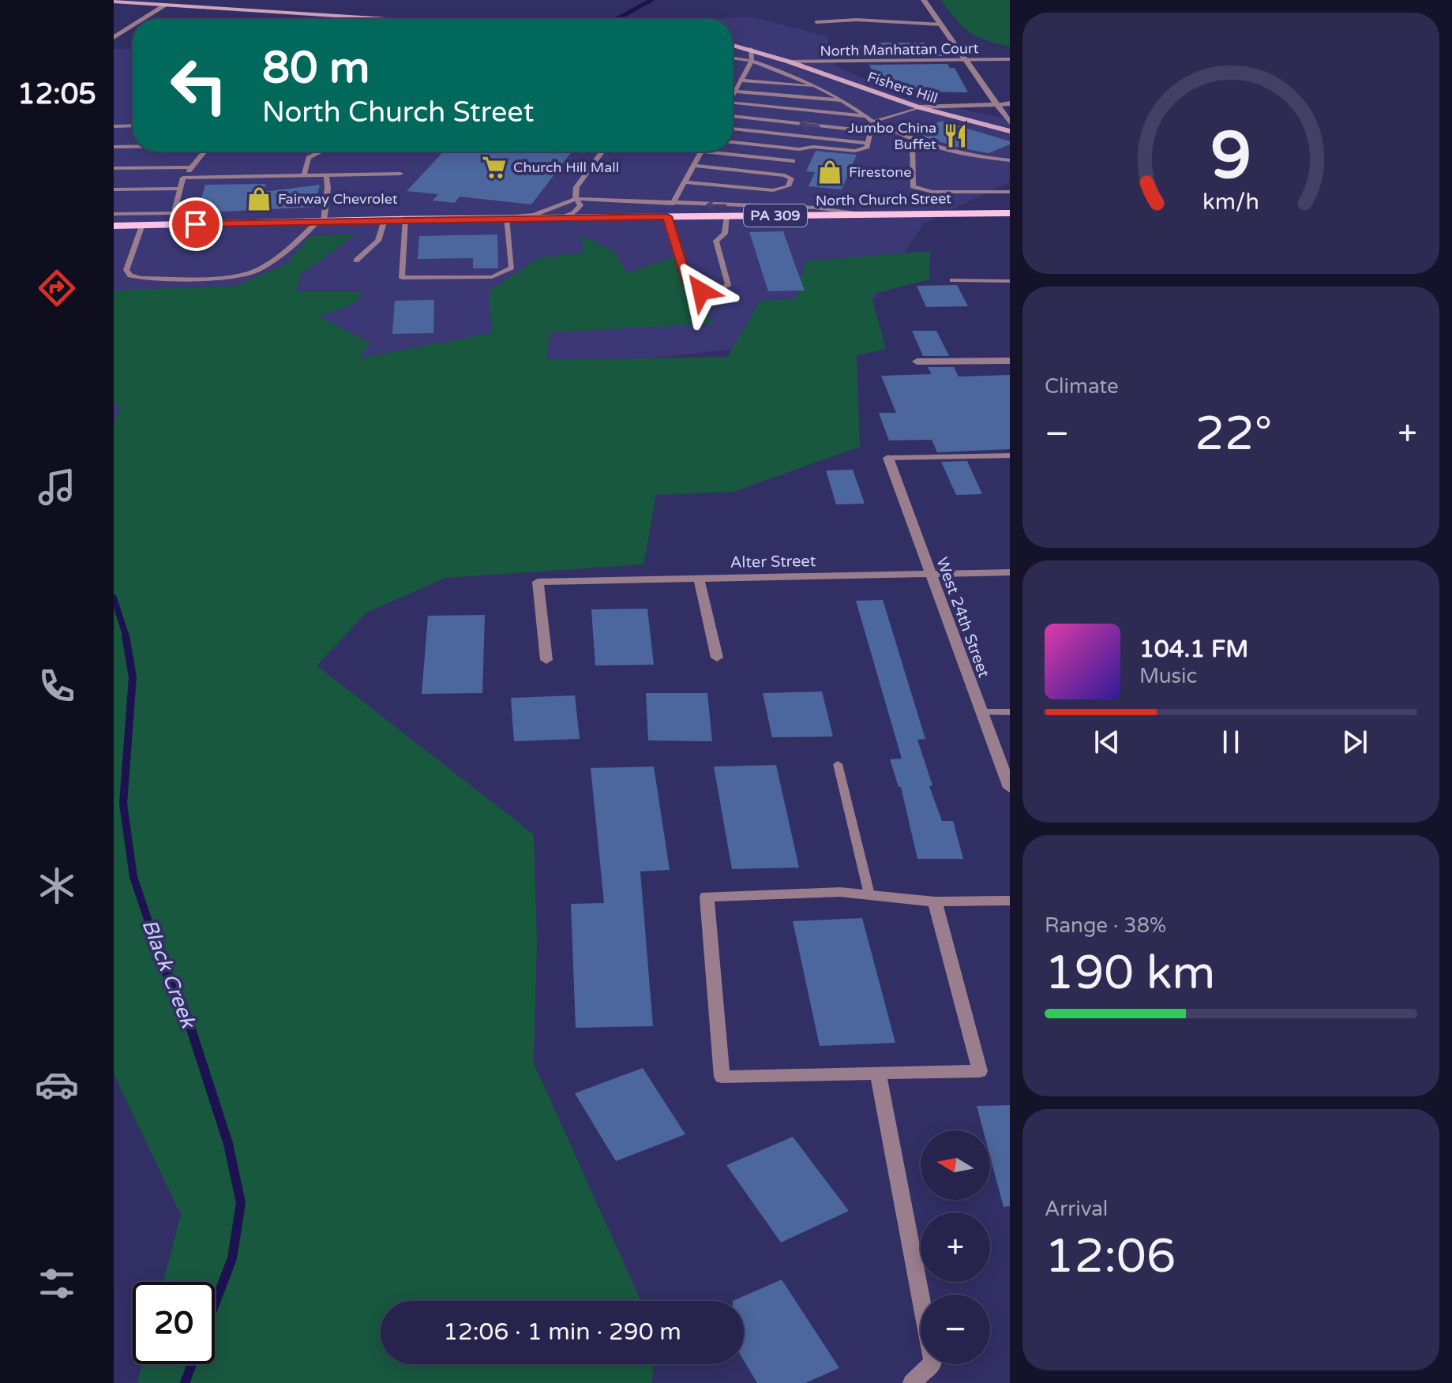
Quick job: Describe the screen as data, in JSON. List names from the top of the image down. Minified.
{"streets":{"main road":["Fishers Hill","North Church Street","PA 309"],"street":["Alter Street","West 24th Street"],"lane":["North Manhattan Court"]},"crossings":[["North Manhattan Court","Fishers Hill"],["Alter Street","West 24th Street"]],"water":["Black Creek"],"places":{"restaurant":["Jumbo China Buffet"],"supermarket":["Church Hill Mall"],"shop":["Firestone","Fairway Chevrolet"]},"north":"left","page":{"tabs":"12:05","turn":["80 m","North Church Street"],"tile":["Climate",["Range · 38%","190 km"],["Arrival","12:06"]],"heat":["−","22°","+"],"song":["104.1 FM","Music"],"map_buttons":["+","−"],"limit":"20","trip":"12:06 · 1 min · 290 m","gauge":["9","km/h"]}}
